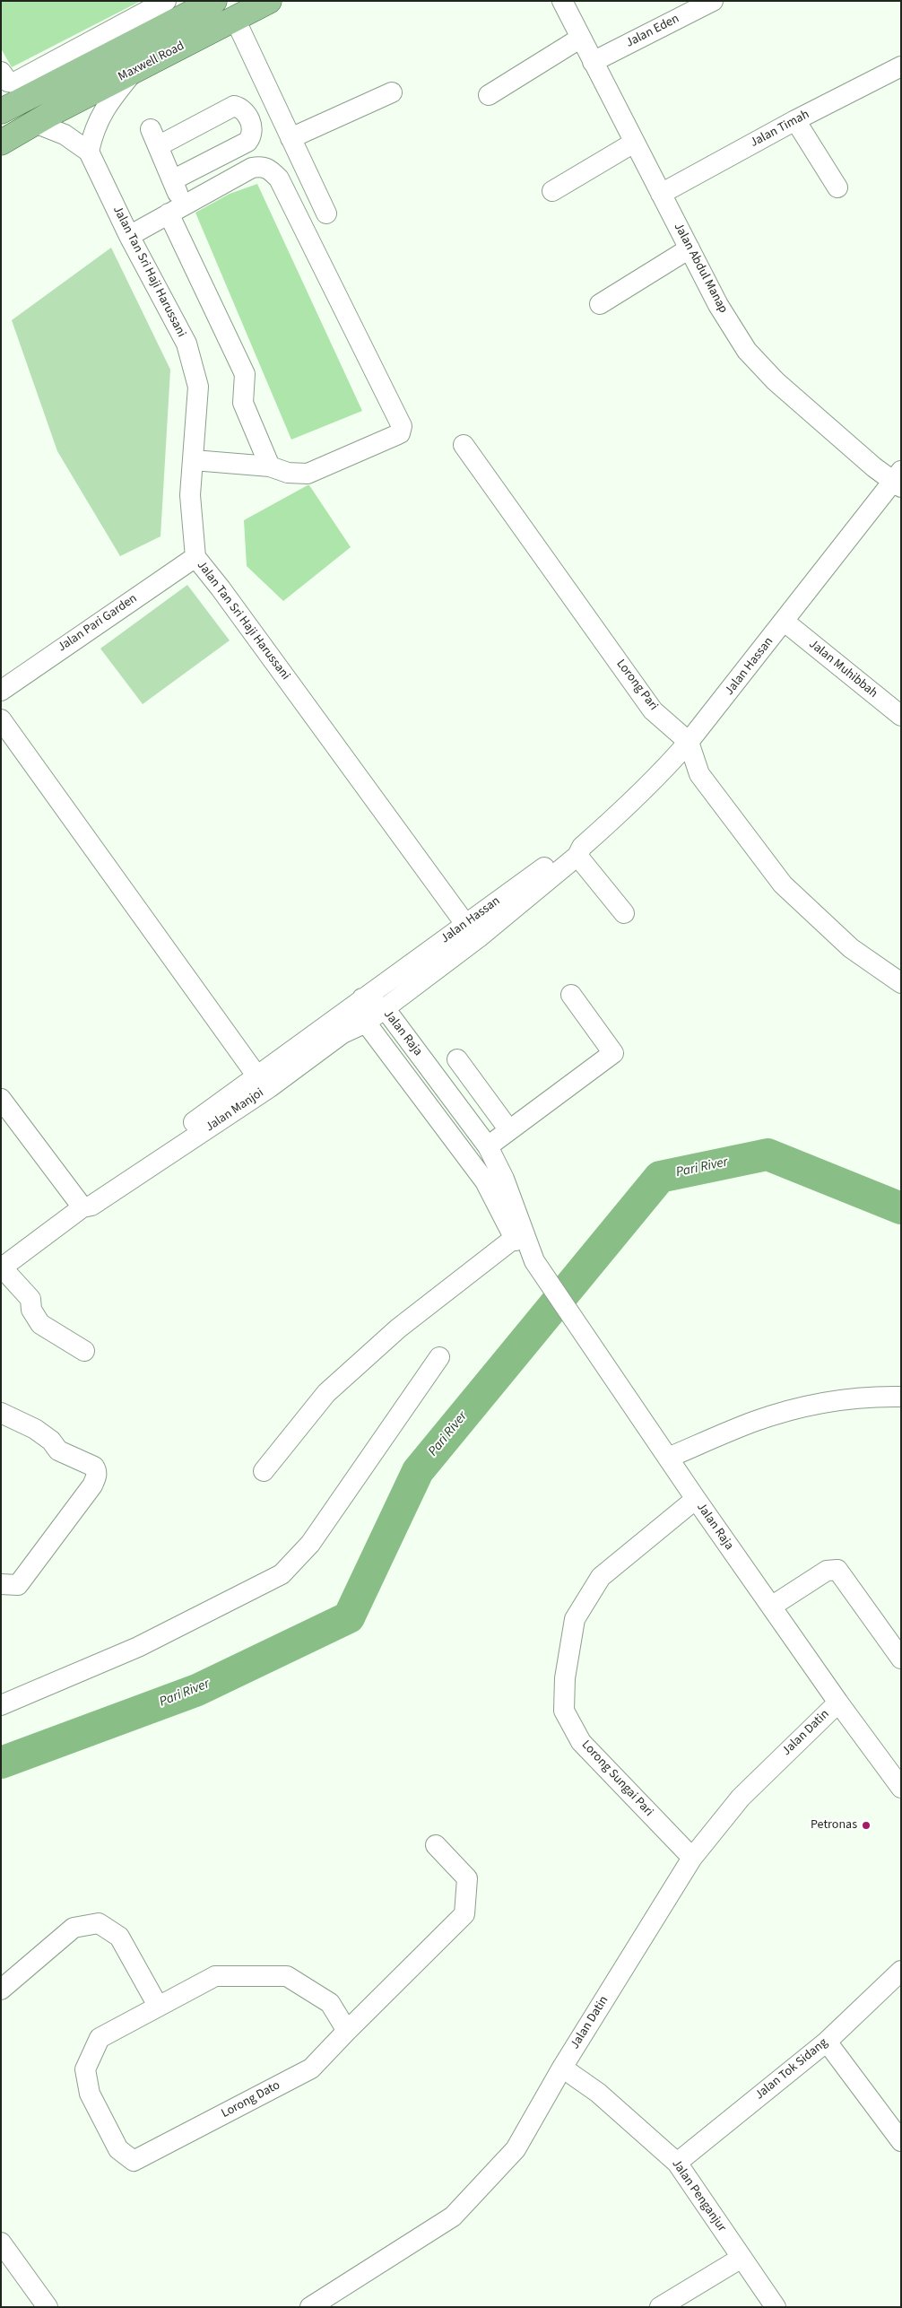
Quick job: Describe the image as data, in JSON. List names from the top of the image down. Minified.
{"streets":{"main road":["Maxwell Road"],"street":["Jalan Eden","Jalan Timah","Jalan Abdul Manap","Jalan Tan Sri Haji Harussani","Jalan Pari Garden","Jalan Hassan","Jalan Muhibbah","Lorong Pari","Jalan Raja","Jalan Manjoi","Jalan Datin","Lorong Sungai Pari","Jalan Tok Sidang","Lorong Dato","Jalan Penganjur"]},"crossings":[["Jalan Eden","Jalan Abdul Manap"],["Maxwell Road","Jalan Tan Sri Haji Harussani"],["Jalan Timah","Jalan Abdul Manap"],["Jalan Abdul Manap","Jalan Hassan"],["Jalan Tan Sri Haji Harussani","Jalan Pari Garden"],["Jalan Tan Sri Haji Harussani","Jalan Hassan"],["Jalan Hassan","Jalan Muhibbah"],["Jalan Hassan","Lorong Pari"],["Jalan Hassan","Jalan Raja"],["Jalan Hassan","Jalan Manjoi"],["Jalan Raja","Jalan Manjoi"],["Jalan Raja","Jalan Datin"],["Jalan Raja","Lorong Sungai Pari"],["Jalan Datin","Lorong Sungai Pari"],["Jalan Datin","Jalan Penganjur"],["Jalan Tok Sidang","Jalan Penganjur"]],"water":["Pari River"],"places":["Petronas"]}
